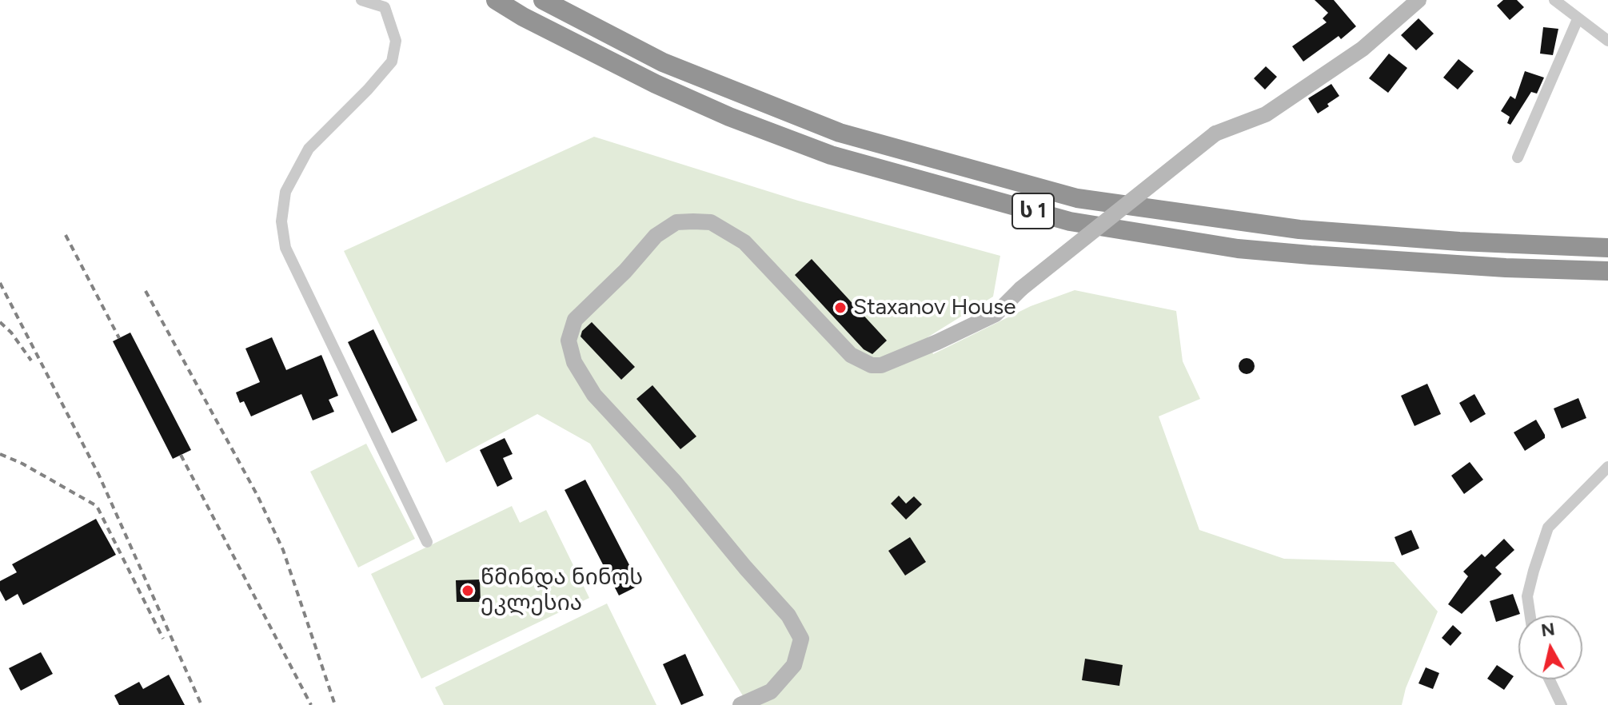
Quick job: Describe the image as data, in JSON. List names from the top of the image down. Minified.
{"streets":{"highway":["ს 1"]},"places":["Staxanov House","წმინდა ნინოს ეკლესია"],"north":"top"}
